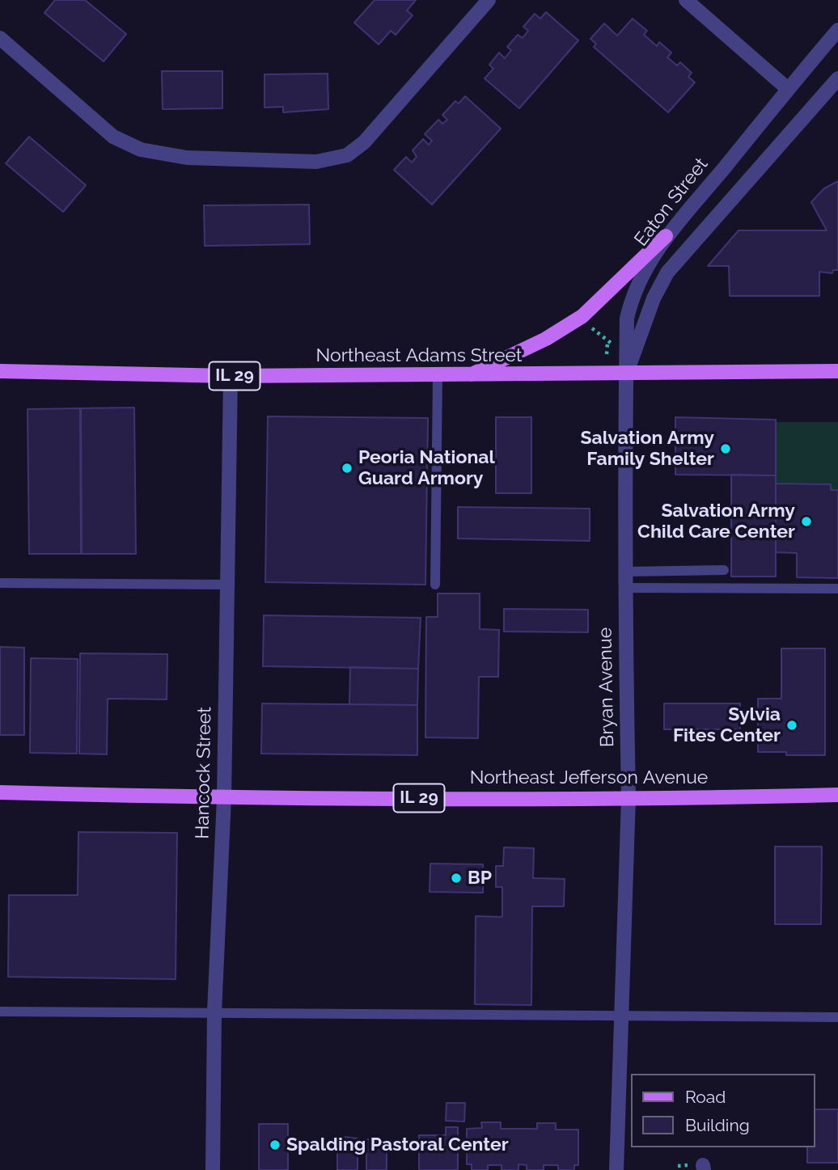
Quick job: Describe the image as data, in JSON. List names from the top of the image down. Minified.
{"streets":{"main road":["Northeast Adams Street","IL 29","Northeast Jefferson Avenue"],"street":["Eaton Street","Bryan Avenue","Hancock Street"]},"crossings":[["Eaton Street","Northeast Adams Street"],["Eaton Street","Bryan Avenue"],["Northeast Adams Street","Bryan Avenue"],["Northeast Adams Street","Hancock Street"],["Bryan Avenue","Northeast Jefferson Avenue"],["Hancock Street","Northeast Jefferson Avenue"]],"places":["Salvation Army Family Shelter","Peoria National Guard Armory","Salvation Army Child Care Center","Sylvia Fites Center","BP","Spalding Pastoral Center"],"legend":["Road","Building"]}
